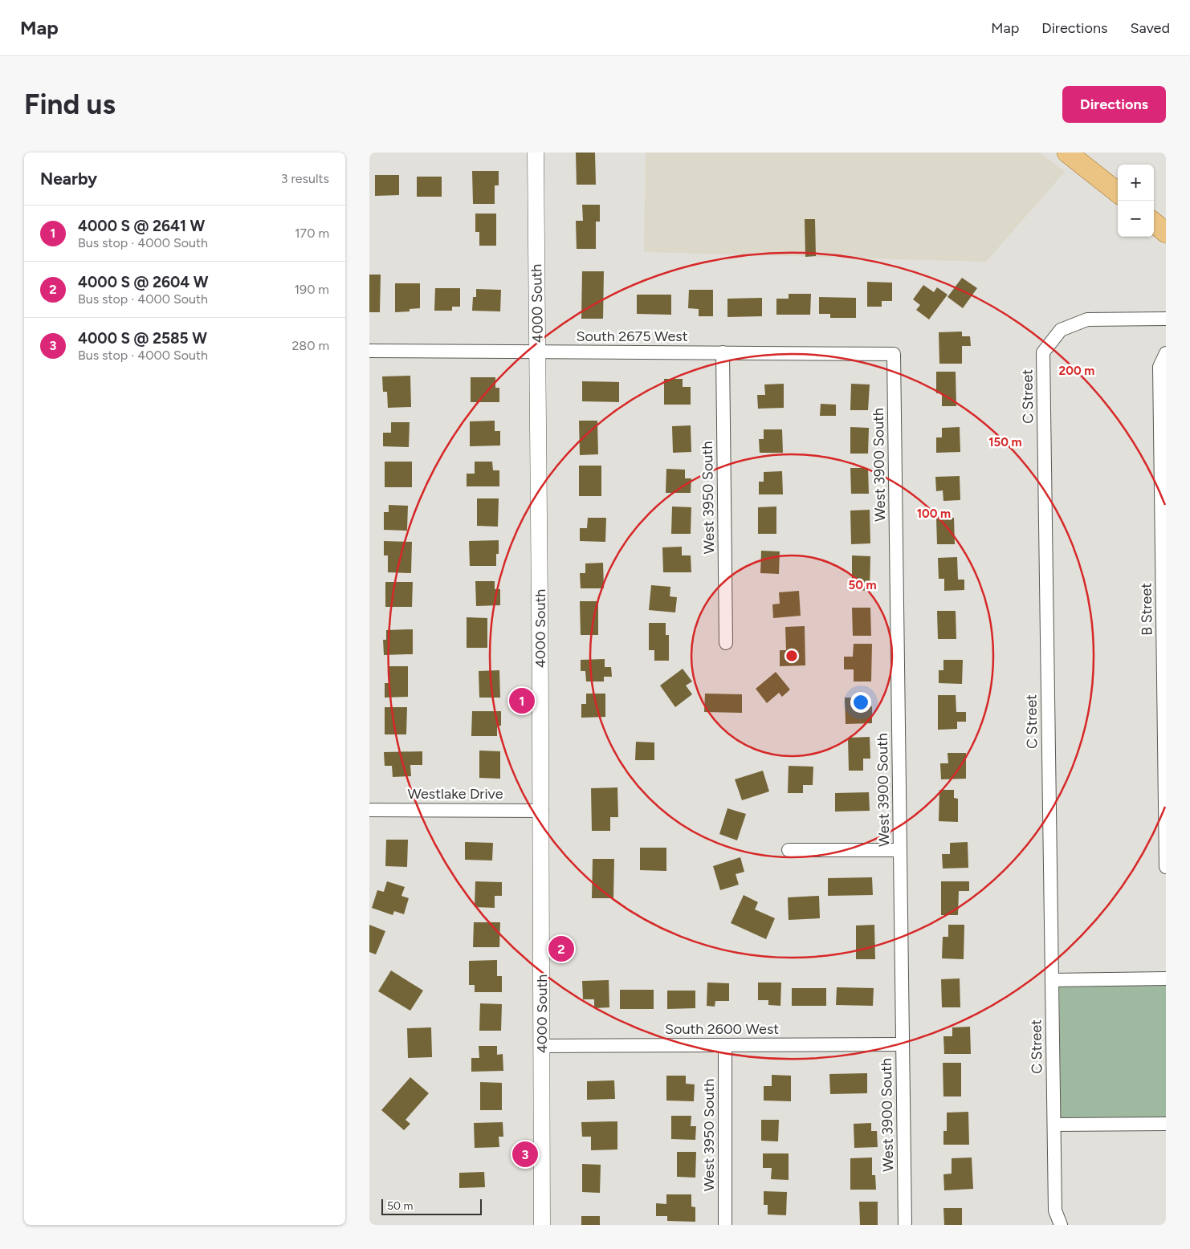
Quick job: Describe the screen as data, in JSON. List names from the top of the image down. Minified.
{"streets":{"street":["4000 South","South 2675 West","C Street","West 3900 South","West 3950 South","B Street","Westlake Drive","South 2600 West"]},"crossings":[["4000 South","South 2675 West"],["4000 South","Westlake Drive"],["4000 South","South 2600 West"],["South 2675 West","West 3900 South"],["South 2675 West","West 3950 South"],["West 3900 South","South 2600 West"],["West 3950 South","South 2600 West"]],"scale_bar":"50 m","page":{"header":"Map","nav":["Map","Directions","Saved"],"buttons":"Directions","title":"Find us","heading":["Nearby","3 results"],"map_buttons":["+","−"],"list":[{"mark":"1","name":"4000 S @ 2641 W","note":"Bus stop · 4000 South","value":"170 m"},{"mark":"2","name":"4000 S @ 2604 W","note":"Bus stop · 4000 South","value":"190 m"},{"mark":"3","name":"4000 S @ 2585 W","note":"Bus stop · 4000 South","value":"280 m"}],"pins":["1","2","3"],"scale":"50 m"},"rings":["200 m","150 m","100 m","50 m"]}
